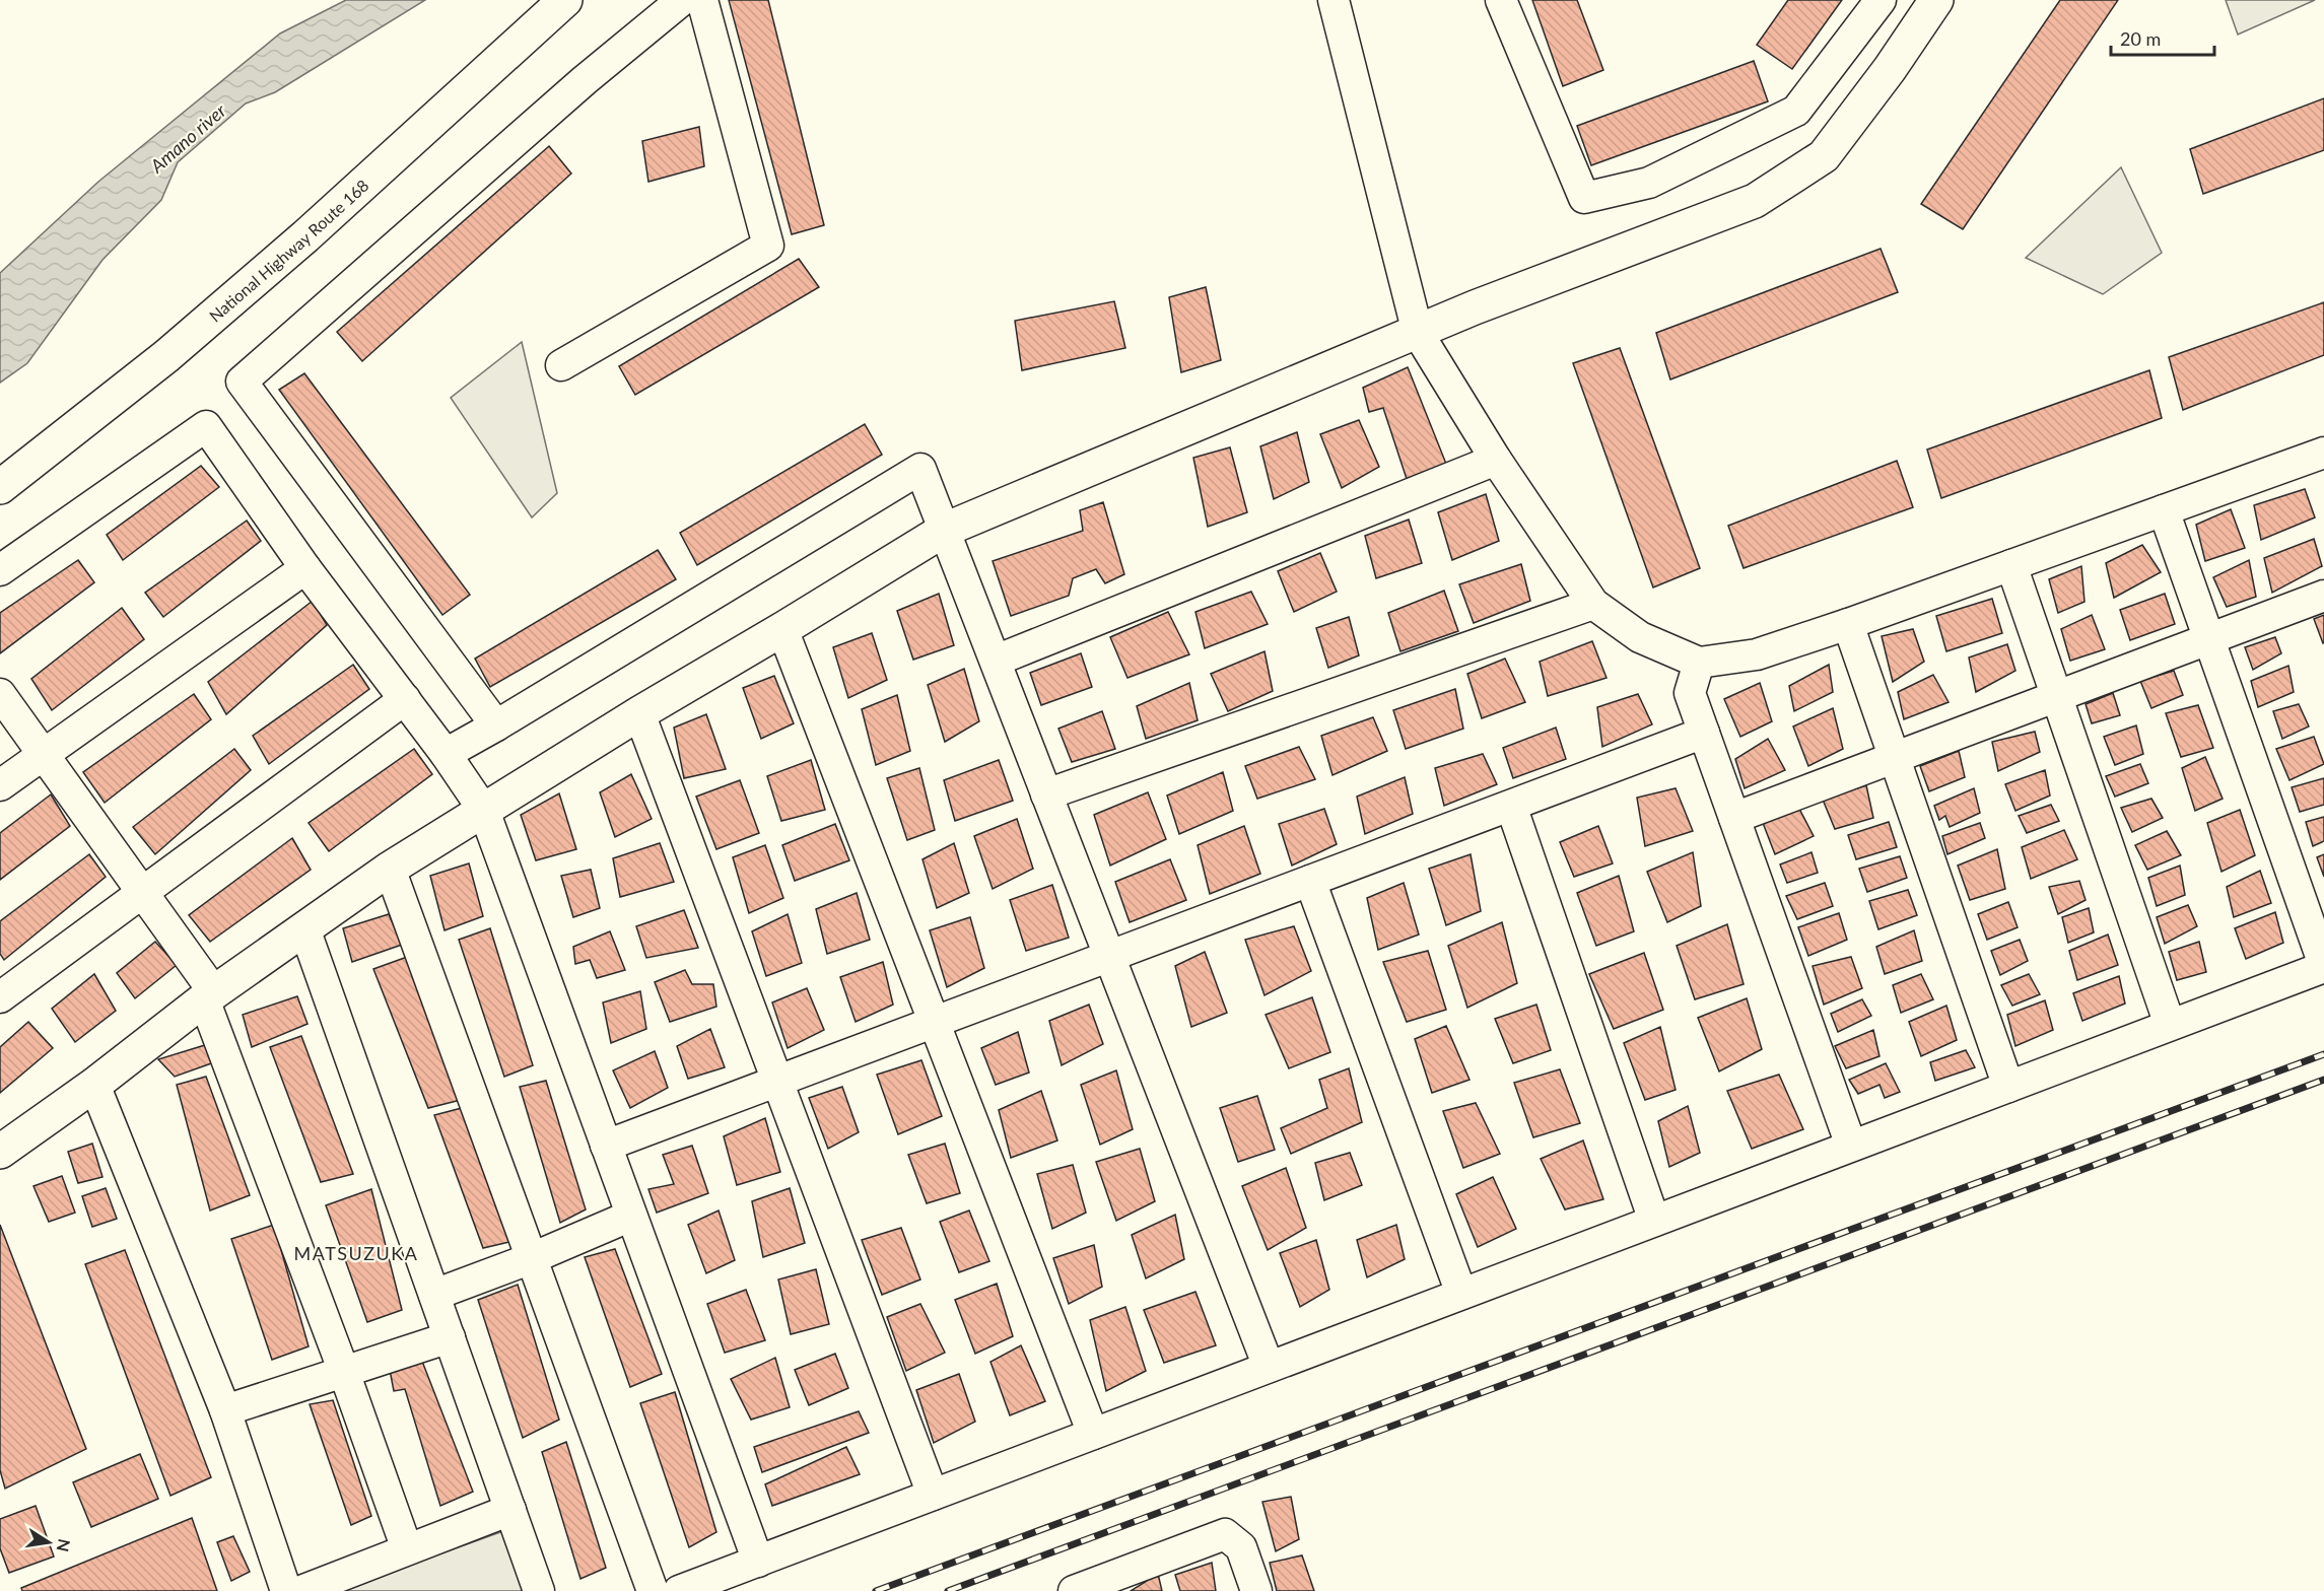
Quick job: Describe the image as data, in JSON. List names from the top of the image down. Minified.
{"streets":{"main road":["National Highway Route 168"]},"districts":["MATSUZUKA"],"water":["Amano river"],"scale_bar":"20 m","north":"right"}
